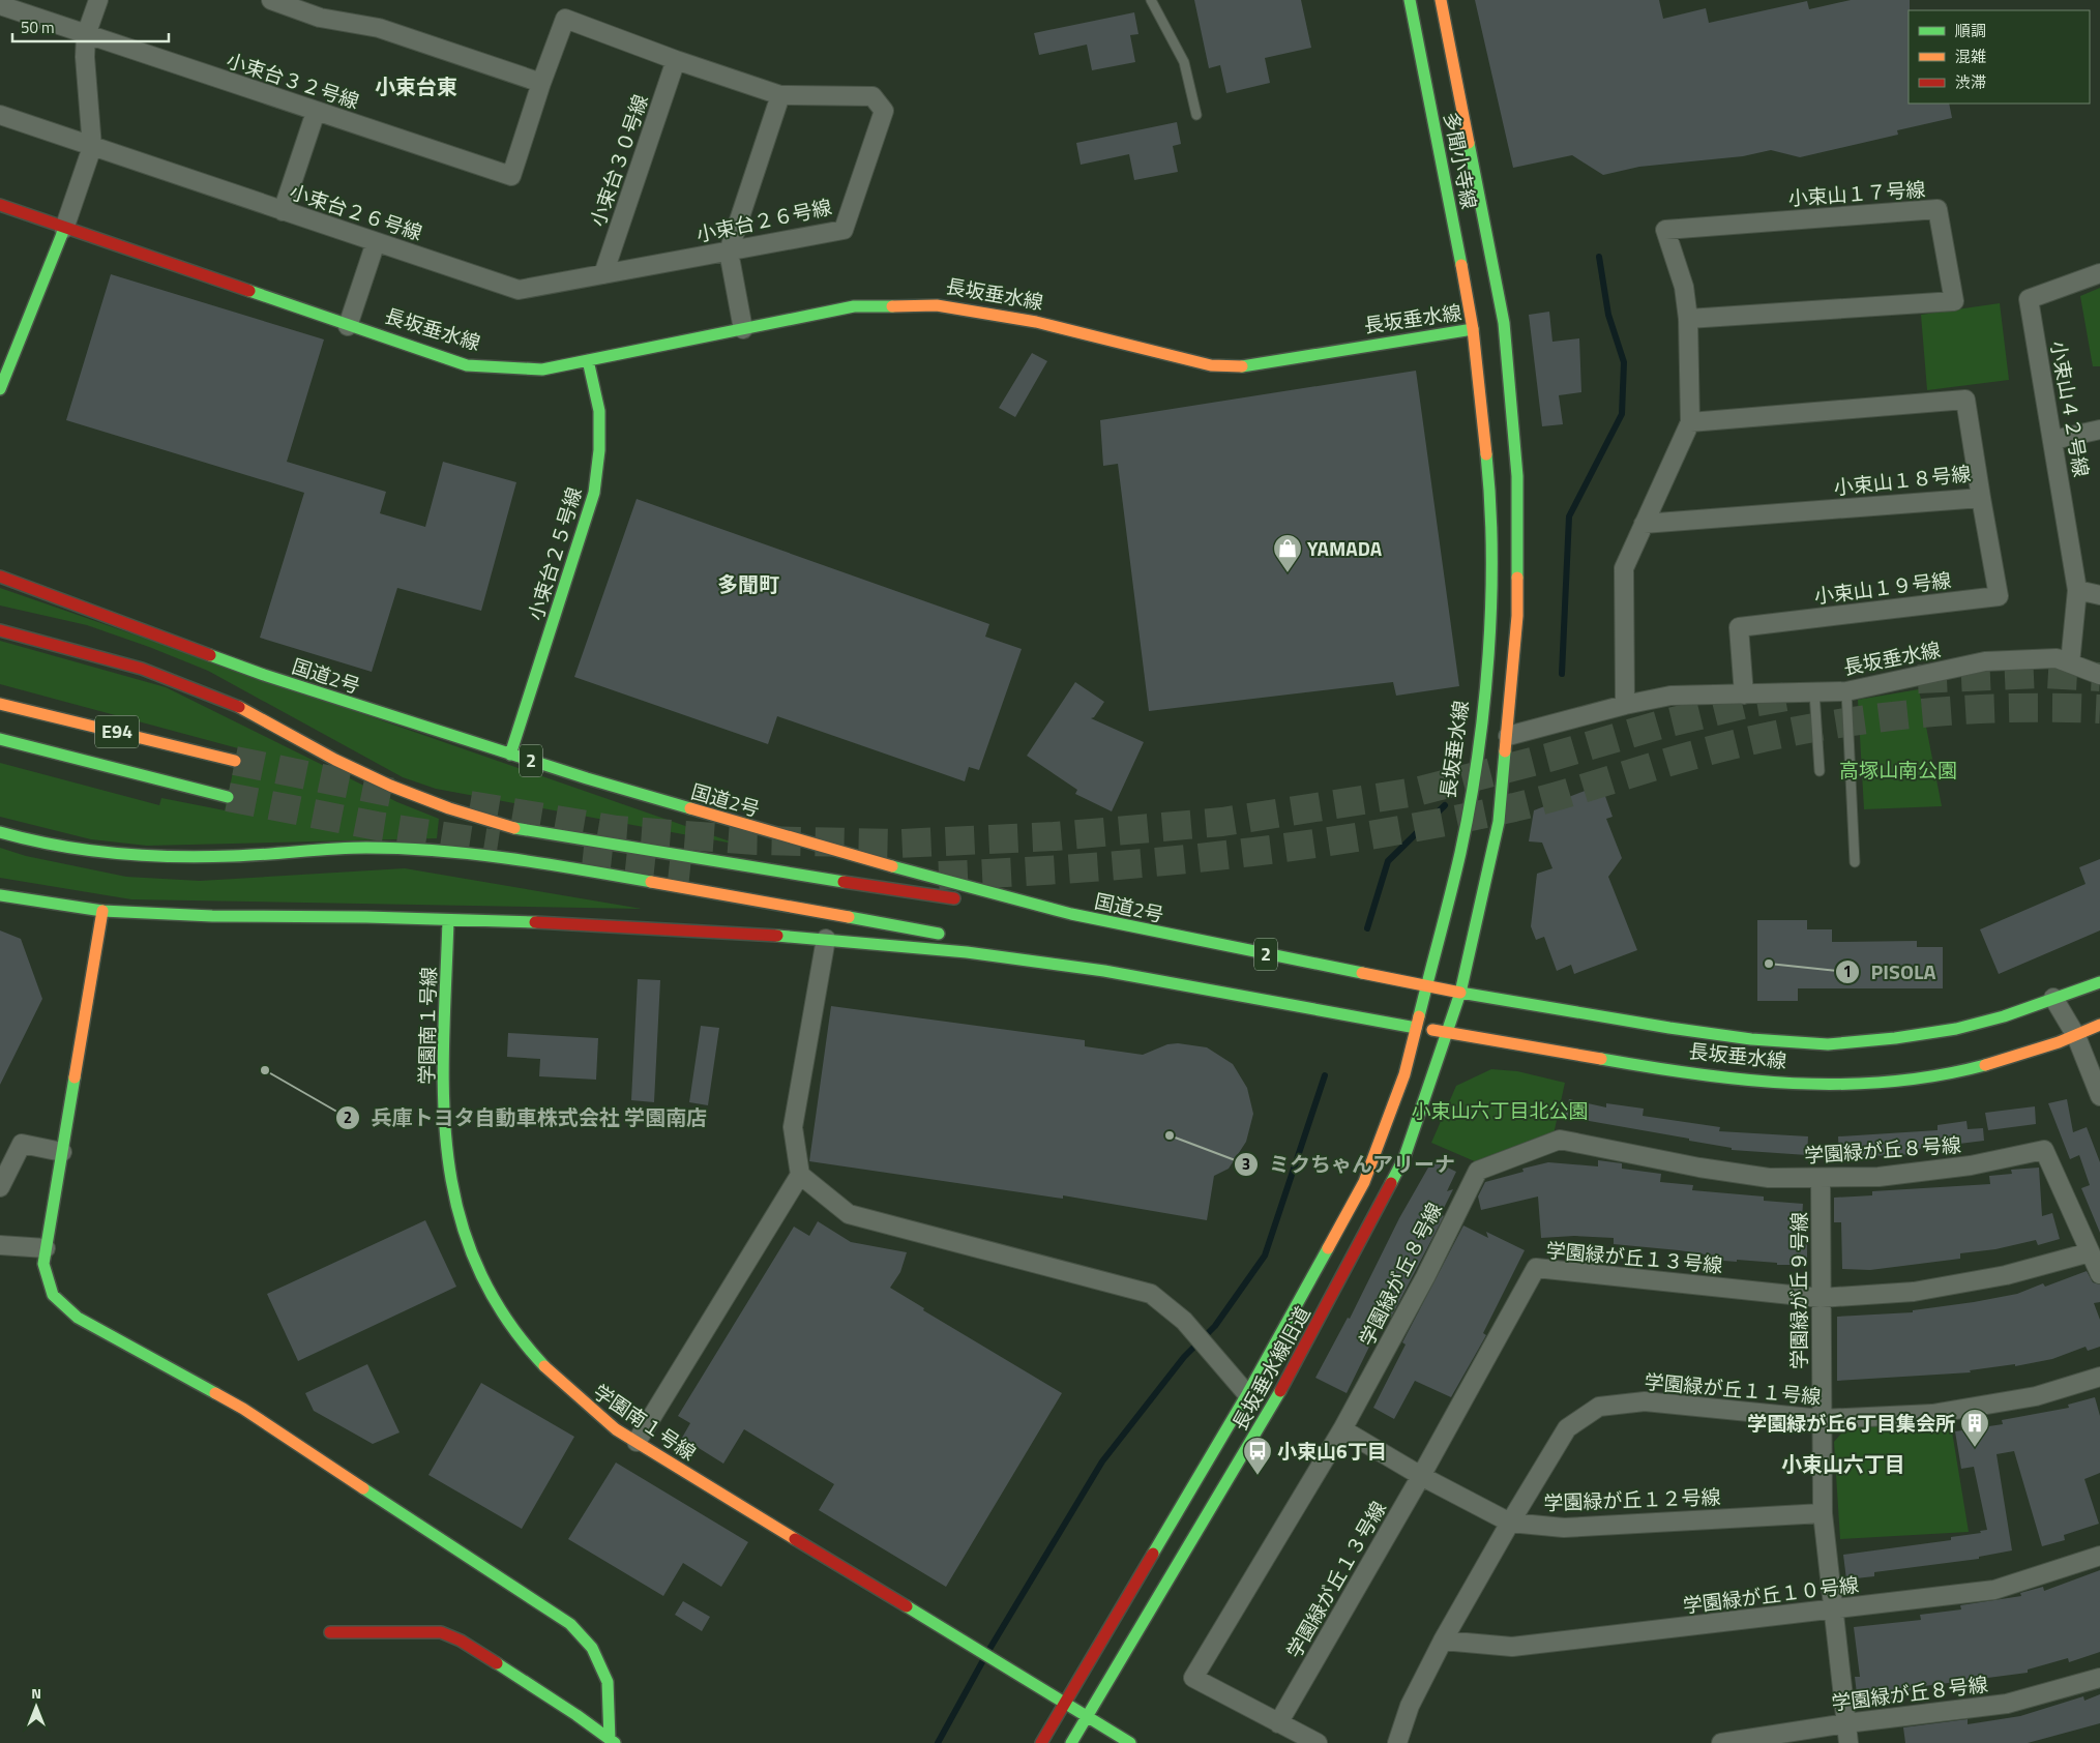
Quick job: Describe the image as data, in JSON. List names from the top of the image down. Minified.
{"streets":{"main road":["多聞小寺線","長坂垂水線","小束台２５号線","国道2号","E94","2","学園南１号線","長坂垂水線旧道"],"street":["小束台３２号線","小束台３０号線","小束山１７号線","小束台２６号線","小束山４２号線","小束山１８号線","小束山１９号線","学園緑が丘８号線","学園緑が丘１３号線","学園緑が丘９号線","学園緑が丘１１号線","学園緑が丘１２号線","学園緑が丘１０号線"]},"crossings":[["小束台３２号線","小束台２６号線"],["小束台３０号線","小束台２６号線"],["多聞小寺線","長坂垂水線"],["小束山１７号線","長坂垂水線"],["小束山１７号線","小束山１８号線"],["長坂垂水線","小束山４２号線"],["長坂垂水線","小束台２５号線"],["長坂垂水線","小束山１９号線"],["長坂垂水線","国道2号"],["長坂垂水線","2"],["長坂垂水線","長坂垂水線旧道"],["小束山１８号線","小束山１９号線"],["小束台２５号線","国道2号"],["国道2号","長坂垂水線旧道"],["2","学園南１号線"],["2","長坂垂水線旧道"],["学園南１号線","長坂垂水線旧道"],["学園緑が丘８号線","学園緑が丘１３号線"],["学園緑が丘８号線","学園緑が丘９号線"],["学園緑が丘８号線","学園緑が丘１２号線"],["学園緑が丘１３号線","学園緑が丘９号線"],["学園緑が丘１３号線","学園緑が丘１２号線"],["学園緑が丘９号線","学園緑が丘１１号線"],["学園緑が丘９号線","学園緑が丘１２号線"],["学園緑が丘９号線","学園緑が丘１０号線"],["学園緑が丘１１号線","学園緑が丘１２号線"],["学園緑が丘１１号線","学園緑が丘１０号線"]],"districts":["小束台東","多聞町","小束山六丁目"],"parks":["高塚山南公園","小束山六丁目北公園"],"places":{"shop":["YAMADA"],"other":["PISOLA","兵庫トヨタ自動車株式会社 学園南店","ミクちゃんアリーナ"],"building":["学園緑が丘6丁目集会所"],"bus stop":["小束山6丁目"]},"legend":["順調","混雑","渋滞"],"scale_bar":"50 m","north":"top"}
